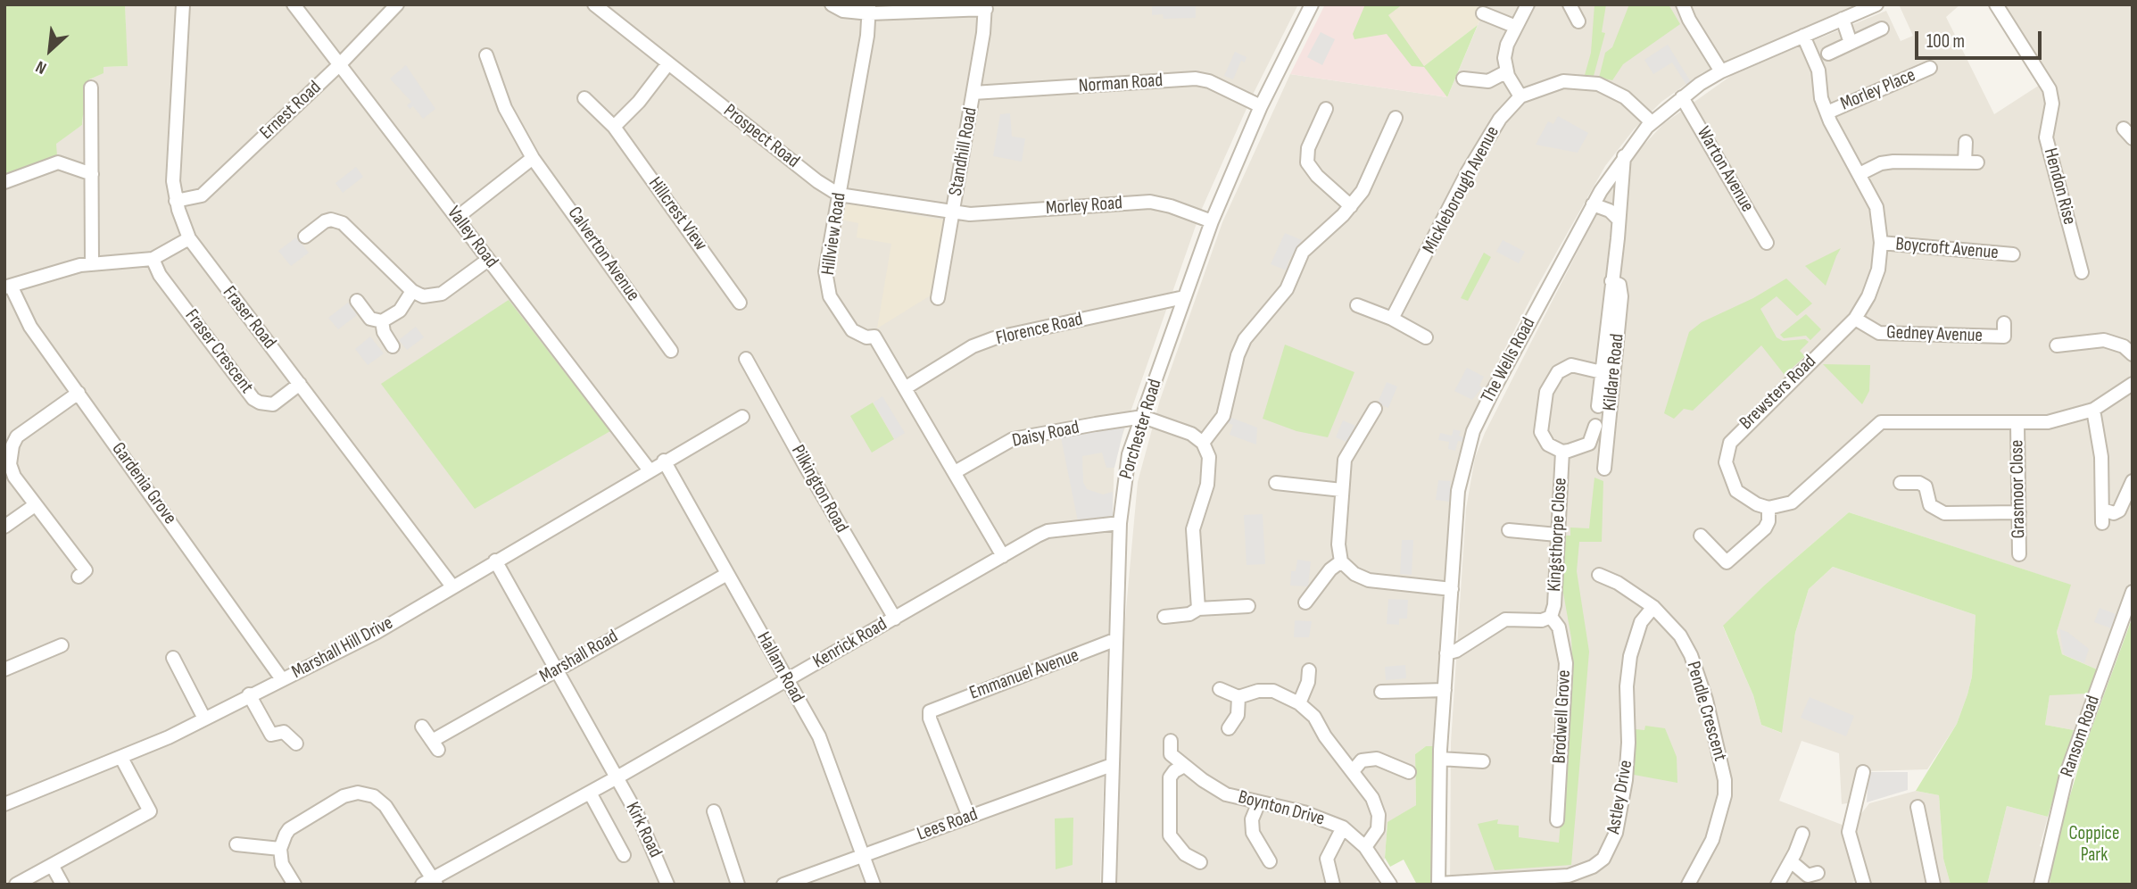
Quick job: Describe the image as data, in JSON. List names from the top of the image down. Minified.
{"streets":{"street":["Norman Road","Morley Place","Ernest Road","Prospect Road","Standhill Road","Warton Avenue","Hendon Rise","Mickleborough Avenue","Morley Road","Hillcrest View","Hillview Road","Valley Road","Boycroft Avenue","Calverton Avenue","Fraser Road","Florence Road","Gedney Avenue","Fraser Crescent","The Wells Road","Kildare Road","Brewsters Road","Porchester Road","Daisy Road","Gardenia Grove","Pilkington Road","Grasmoor Close","Kingsthorpe Close","Kenrick Road","Marshall Hill Drive","Marshall Road","Hallam Road","Emmanuel Avenue","Pendle Crescent","Brodwell Grove","Ransom Road","Astley Drive","Boynton Drive","Lees Road","Kirk Road"]},"crossings":[["Norman Road","Standhill Road"],["Norman Road","Porchester Road"],["Morley Place","Brewsters Road"],["Ernest Road","Valley Road"],["Ernest Road","Fraser Road"],["Prospect Road","Standhill Road"],["Prospect Road","Morley Road"],["Prospect Road","Hillview Road"],["Standhill Road","Morley Road"],["Warton Avenue","The Wells Road"],["Mickleborough Avenue","The Wells Road"],["Morley Road","Porchester Road"],["Hillview Road","Florence Road"],["Hillview Road","Daisy Road"],["Hillview Road","Kenrick Road"],["Valley Road","Marshall Hill Drive"],["Boycroft Avenue","Brewsters Road"],["Fraser Road","Fraser Crescent"],["Fraser Road","Marshall Hill Drive"],["Florence Road","Porchester Road"],["Gedney Avenue","Brewsters Road"],["The Wells Road","Kildare Road"],["The Wells Road","Brewsters Road"],["The Wells Road","Astley Drive"],["Kildare Road","Kingsthorpe Close"],["Porchester Road","Daisy Road"],["Porchester Road","Kenrick Road"],["Porchester Road","Emmanuel Avenue"],["Porchester Road","Lees Road"],["Gardenia Grove","Marshall Hill Drive"],["Pilkington Road","Kenrick Road"],["Kingsthorpe Close","Brodwell Grove"],["Kenrick Road","Hallam Road"],["Kenrick Road","Kirk Road"],["Marshall Hill Drive","Hallam Road"],["Marshall Hill Drive","Kirk Road"],["Marshall Road","Hallam Road"],["Marshall Road","Kirk Road"],["Hallam Road","Lees Road"],["Emmanuel Avenue","Lees Road"],["Pendle Crescent","Astley Drive"]],"parks":["Coppice Park"],"scale_bar":"100 m","north":"bottom left"}
